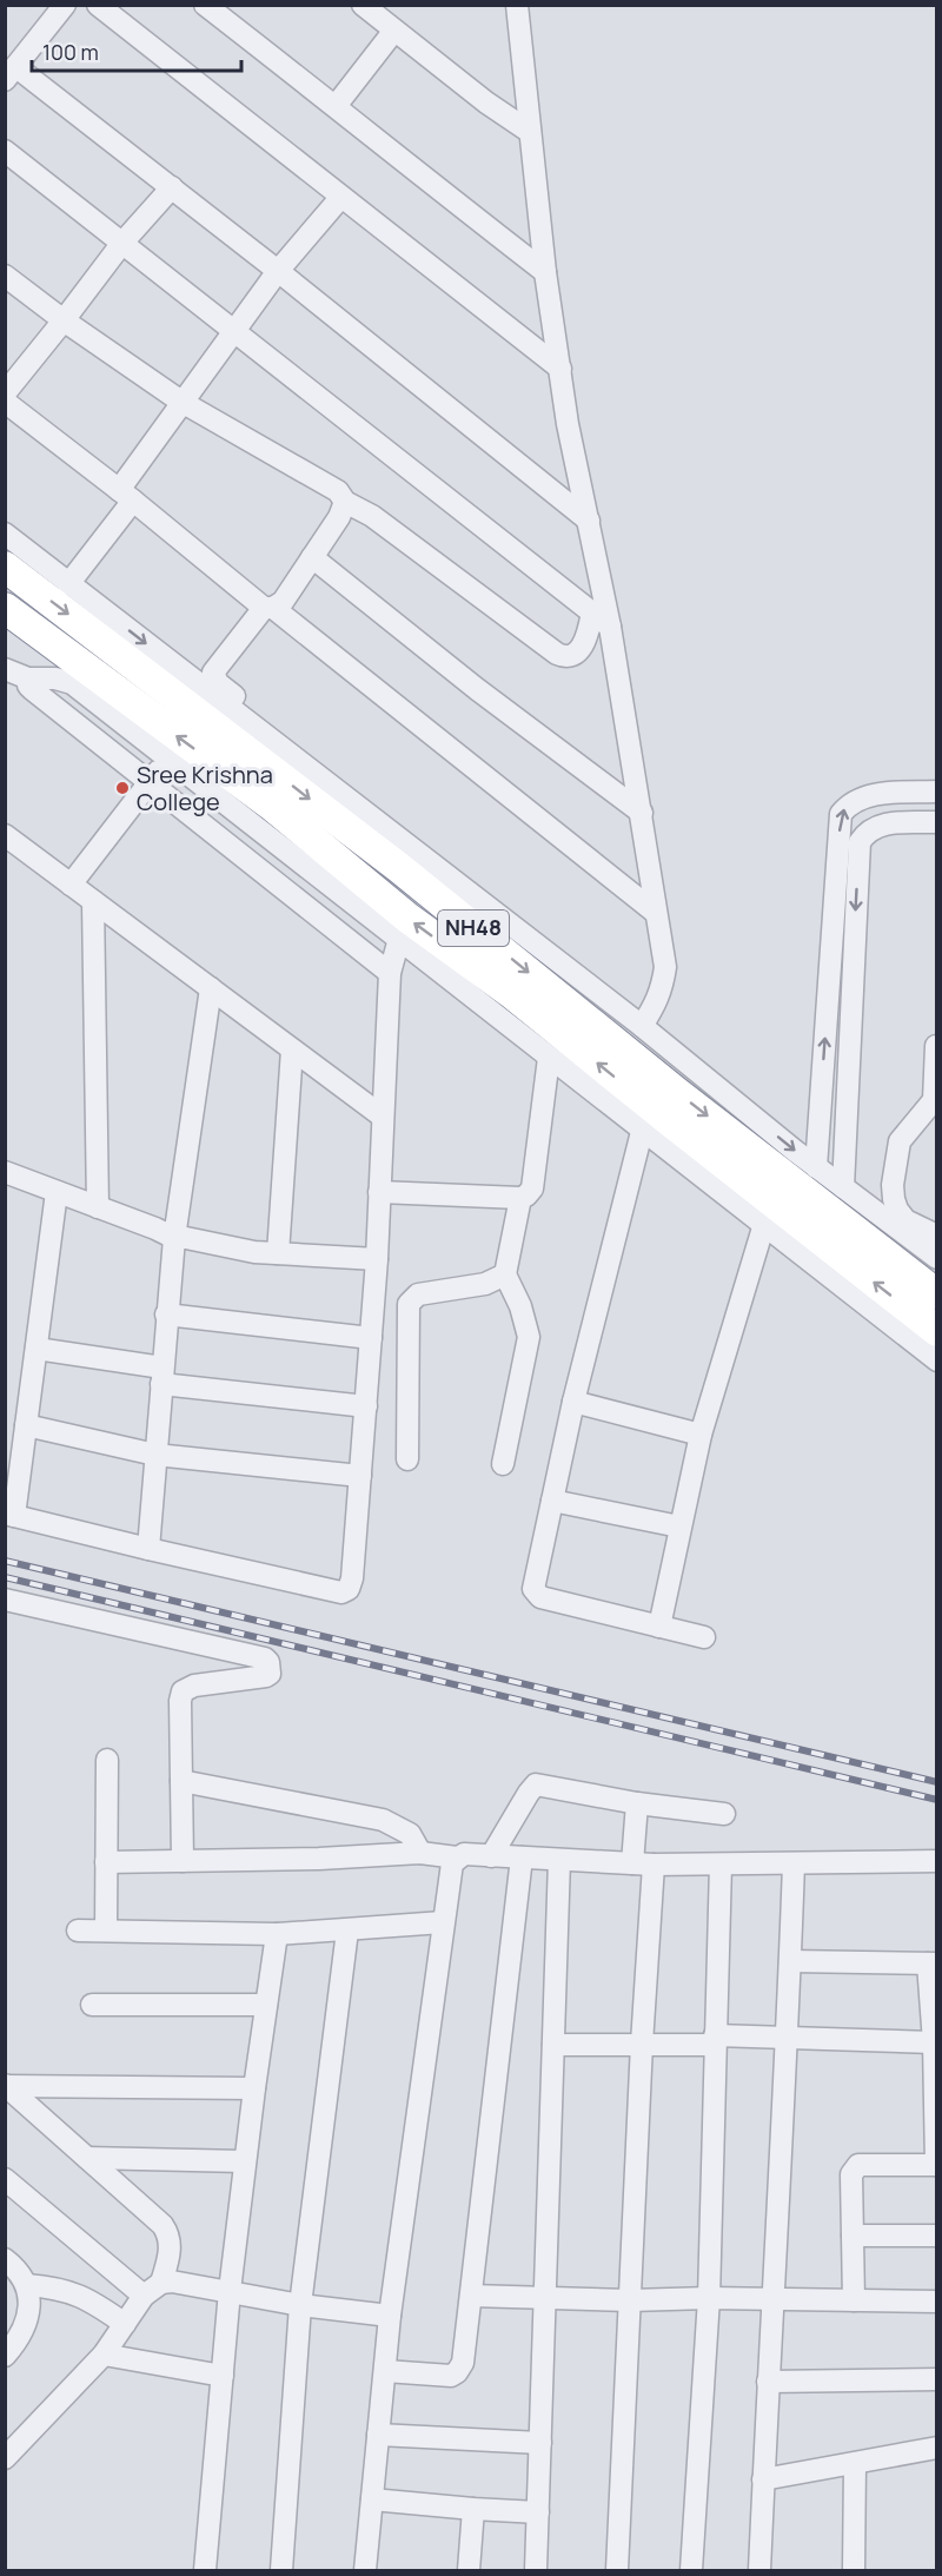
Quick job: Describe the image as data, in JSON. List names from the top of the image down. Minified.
{"streets":{"highway":["NH48"]},"places":["Sree Krishna College"],"scale_bar":"100 m"}
